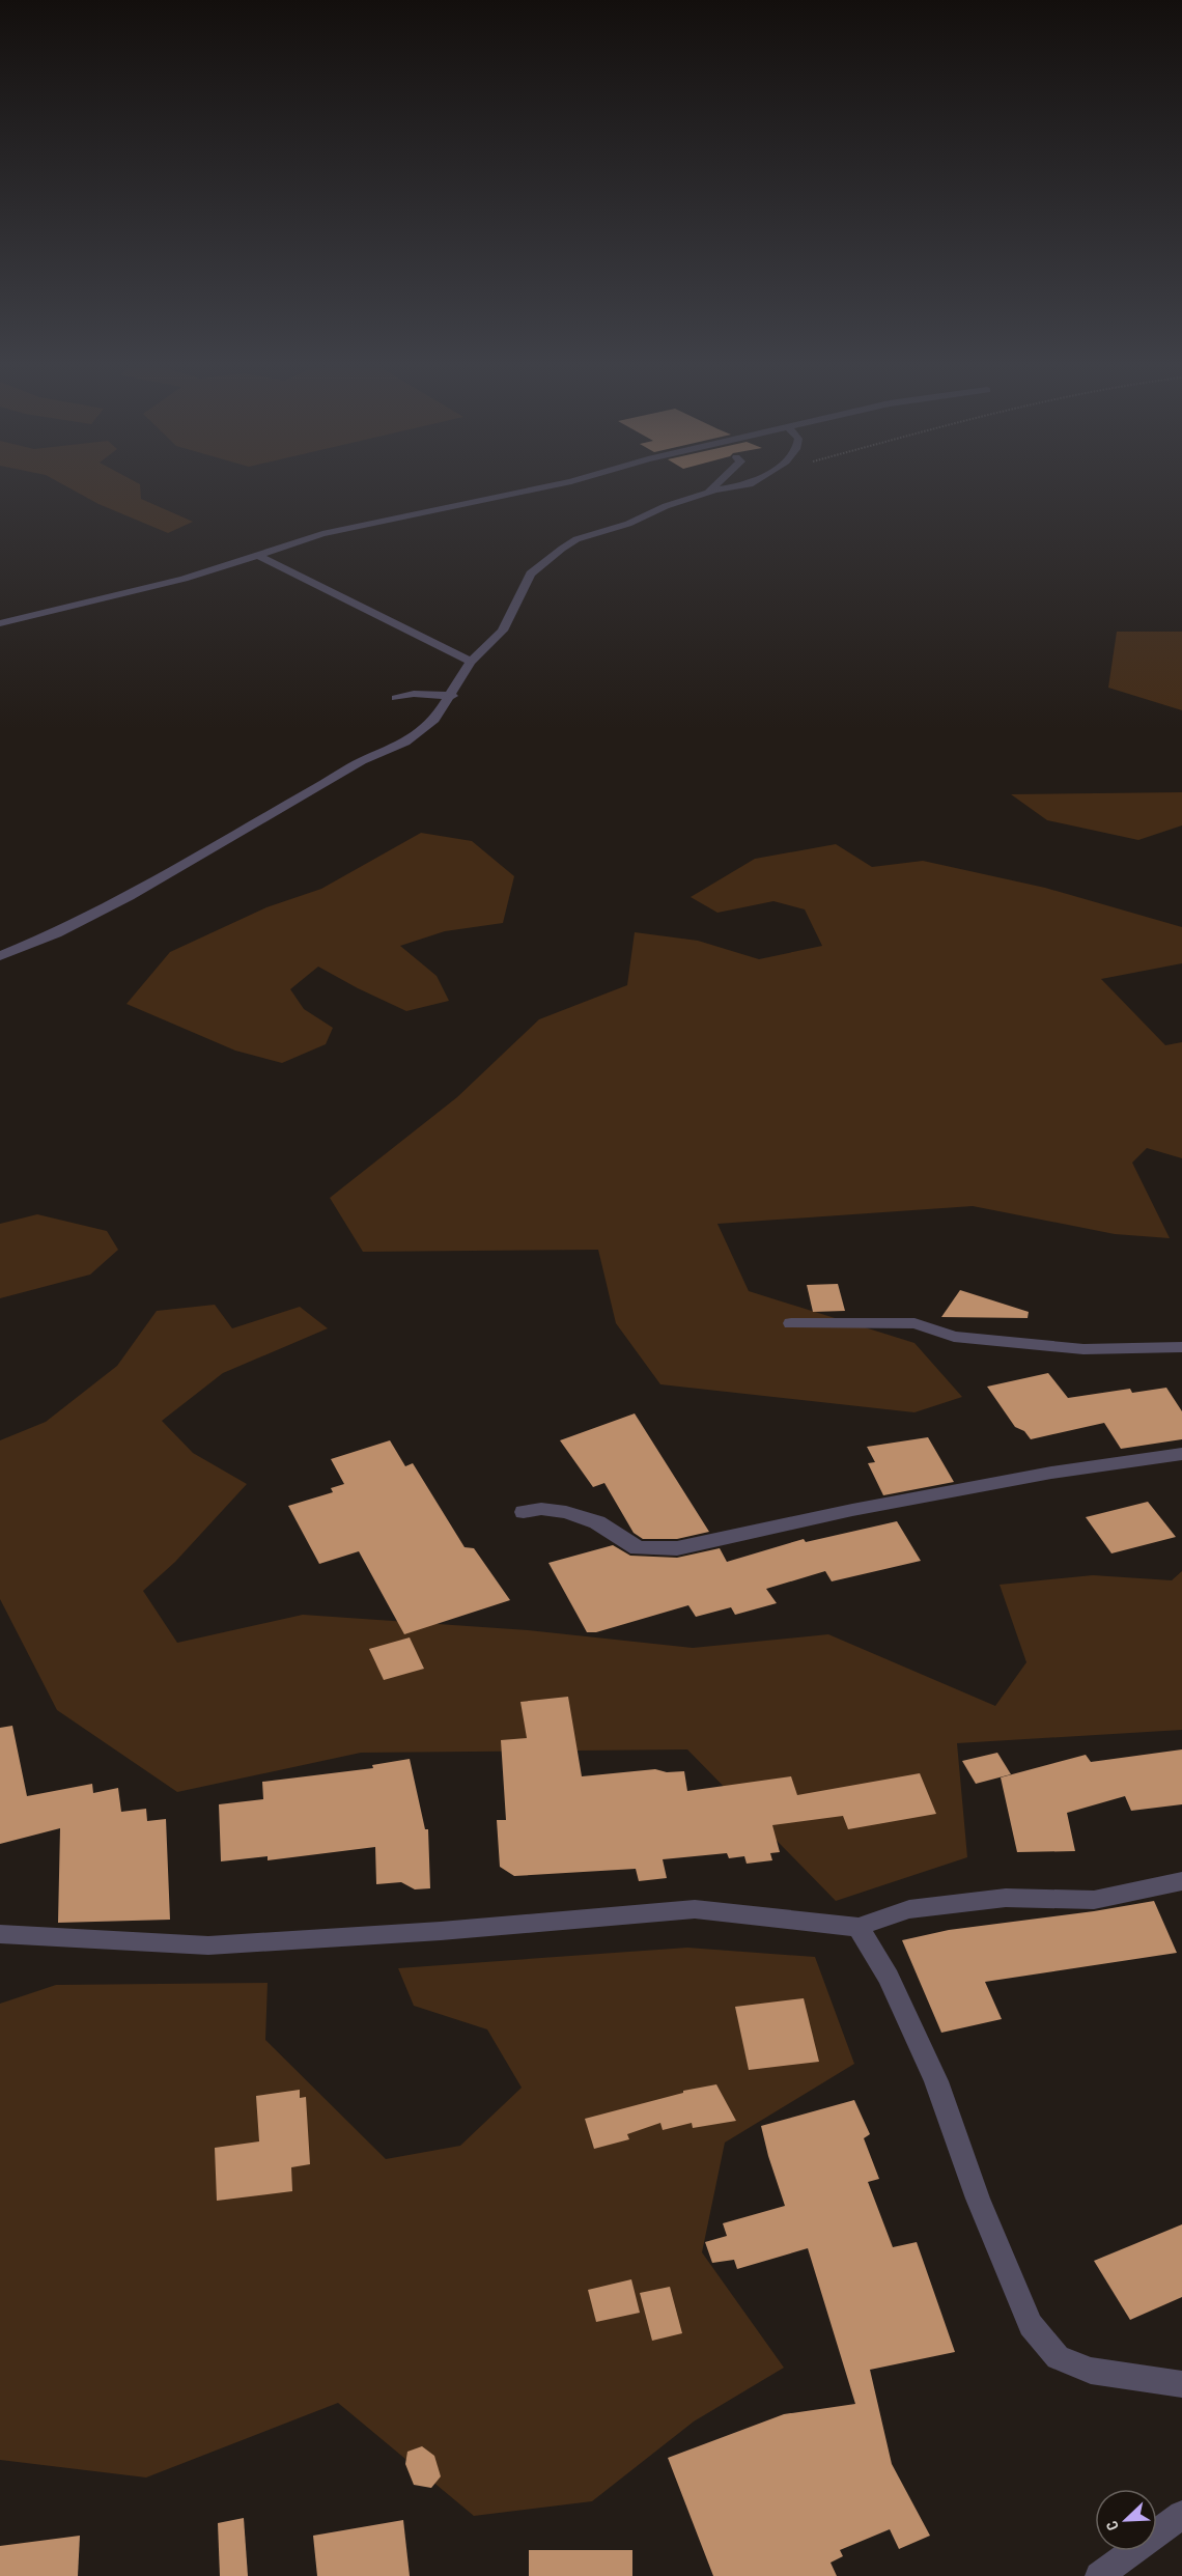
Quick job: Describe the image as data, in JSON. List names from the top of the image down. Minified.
{"north":"bottom left"}
